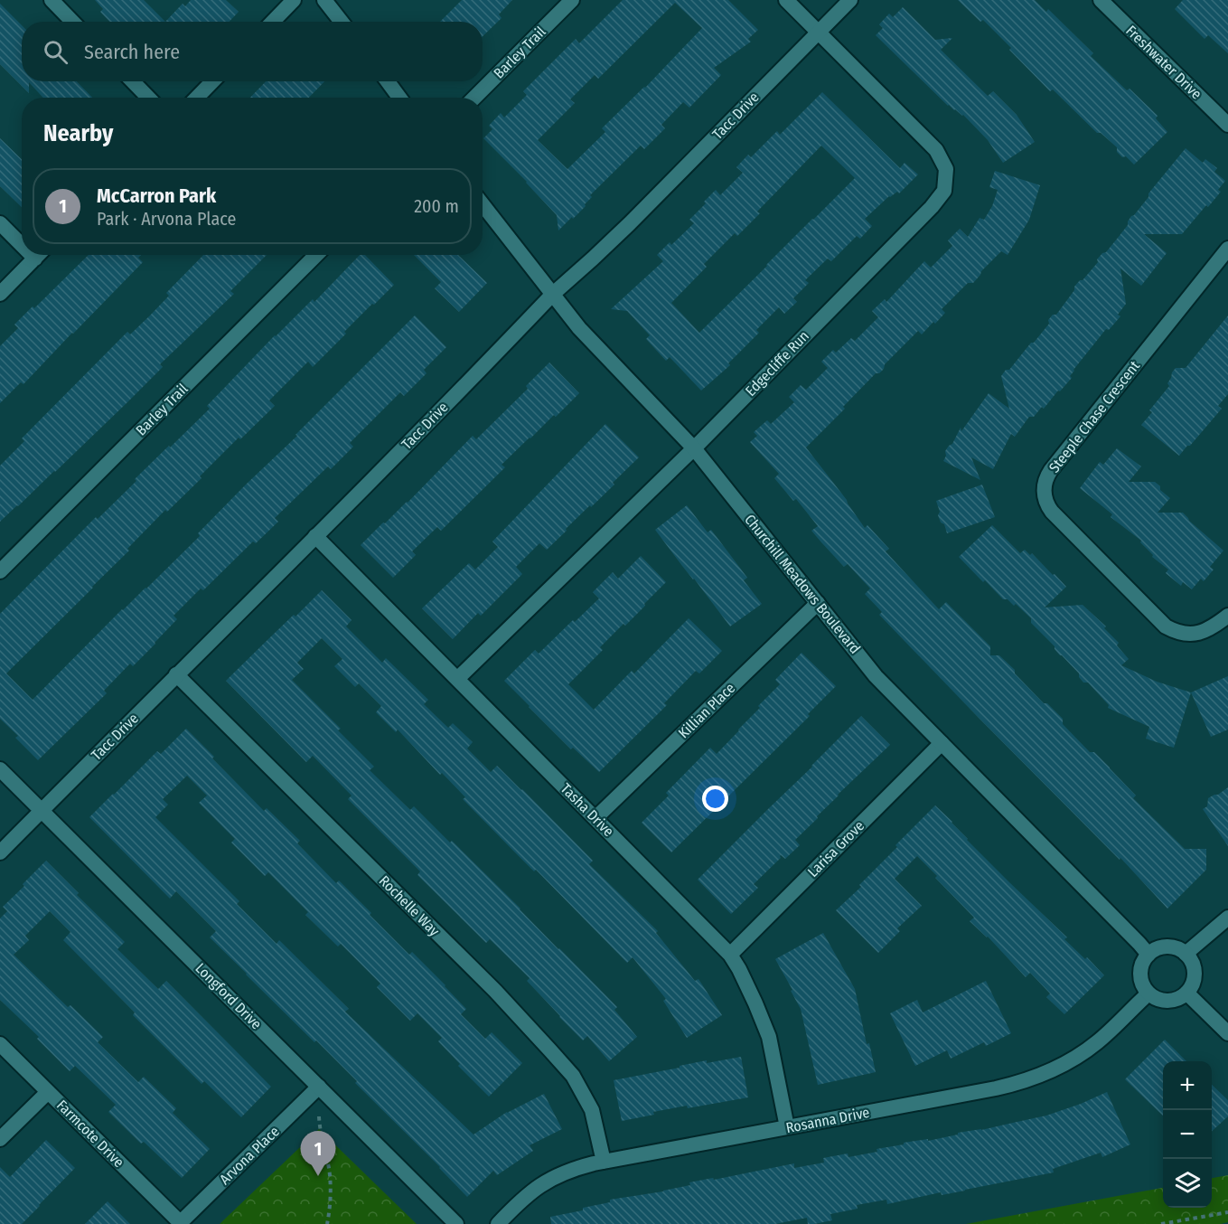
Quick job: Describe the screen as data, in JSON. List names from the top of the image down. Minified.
{"streets":{"street":["Barley Trail","Freshwater Drive","Tacc Drive","Edgecliffe Run","Steeple Chase Crescent","Churchill Meadows Boulevard","Killian Place","Tasha Drive","Larisa Grove","Rochelle Way","Longford Drive","Rosanna Drive","Farmcote Drive","Arvona Place"]},"crossings":[["Tacc Drive","Edgecliffe Run"],["Tacc Drive","Churchill Meadows Boulevard"],["Tacc Drive","Tasha Drive"],["Tacc Drive","Rochelle Way"],["Tacc Drive","Longford Drive"],["Edgecliffe Run","Churchill Meadows Boulevard"],["Edgecliffe Run","Tasha Drive"],["Churchill Meadows Boulevard","Killian Place"],["Churchill Meadows Boulevard","Larisa Grove"],["Churchill Meadows Boulevard","Rosanna Drive"],["Killian Place","Tasha Drive"],["Tasha Drive","Larisa Grove"],["Tasha Drive","Rosanna Drive"],["Rochelle Way","Rosanna Drive"],["Longford Drive","Arvona Place"],["Farmcote Drive","Arvona Place"]],"page":{"search":"Search here","heading":"Nearby","list":[{"mark":"1","name":"McCarron Park","note":"Park · Arvona Place","value":"200 m"}],"map_buttons":["+","−"],"pins":"1"}}
